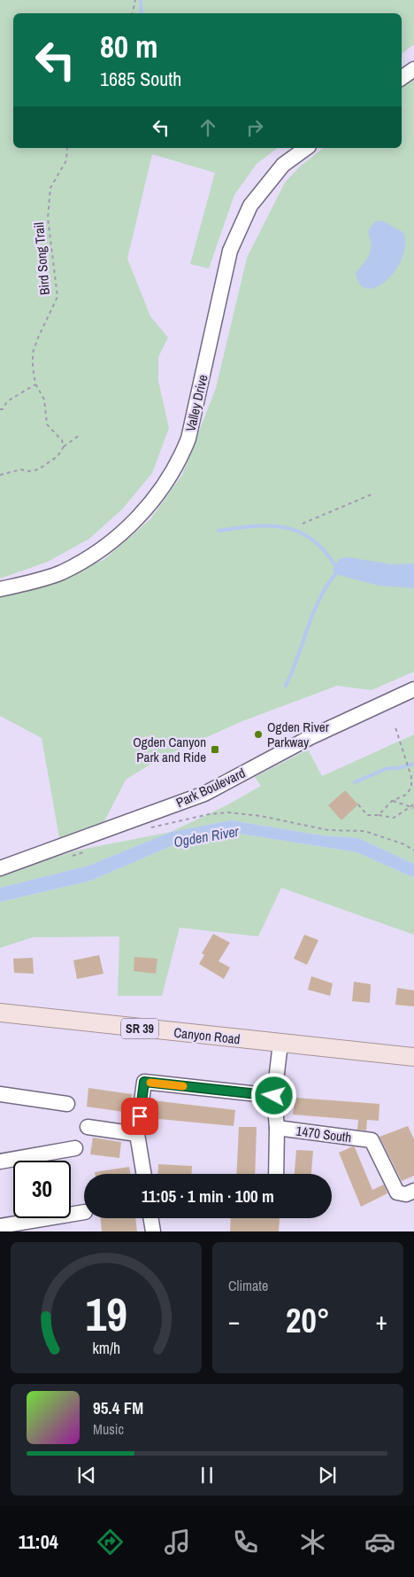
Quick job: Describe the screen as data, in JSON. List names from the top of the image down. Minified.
{"streets":{"main road":["SR 39","Canyon Road"],"street":["Valley Drive","Park Boulevard","1470 South"],"path":["Bird Song Trail"]},"water":["Ogden River"],"places":{"other":["Ogden River Parkway"],"transit":["Ogden Canyon Park and Ride"]},"page":{"turn":["80 m","1685 South"],"limit":"30","trip":"11:05 · 1 min · 100 m","tile":"Climate","heat":["−","20°","+"],"song":["95.4 FM","Music"],"tabs":"11:04","gauge":["19","km/h"]}}
